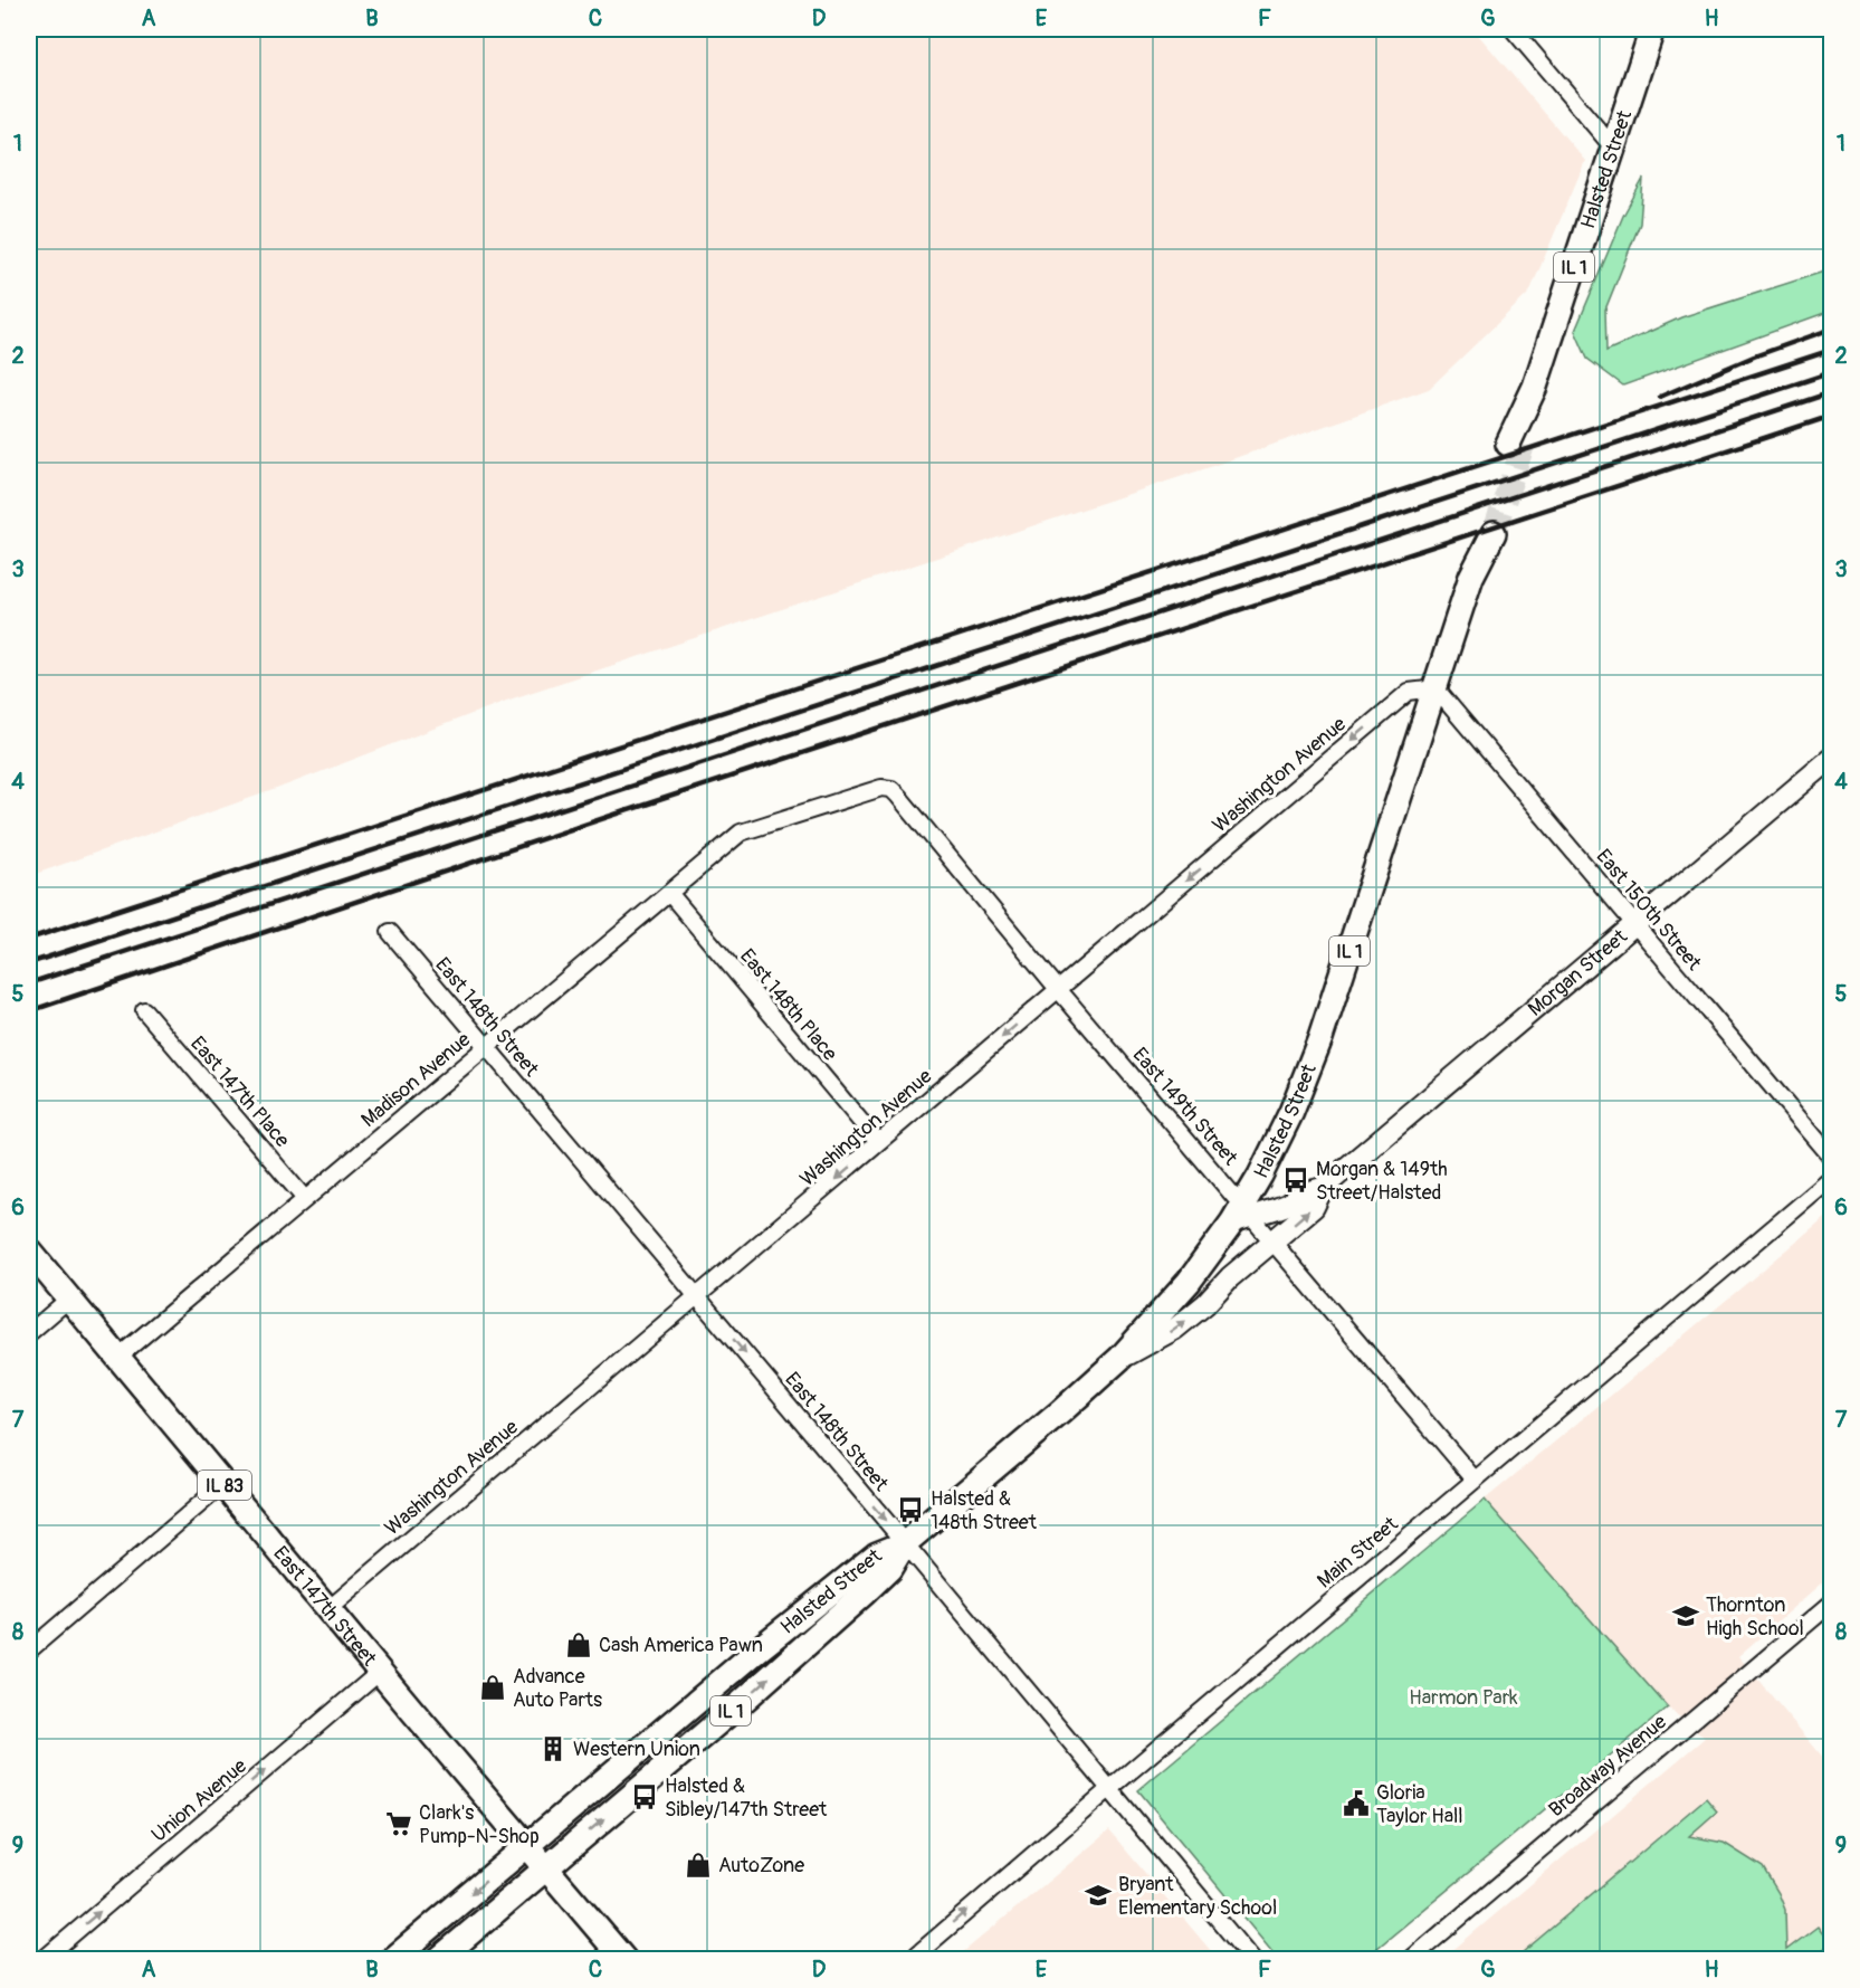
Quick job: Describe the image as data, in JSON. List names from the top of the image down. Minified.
{"streets":{"main road":["Halsted Street","IL 1","IL 83","East 147th Street"],"street":["Washington Avenue","East 150th Street","Morgan Street","East 148th Place","East 148th Street","Madison Avenue","East 147th Place","East 149th Street","Main Street","Broadway Avenue","Union Avenue"]},"crossings":[["Halsted Street","Washington Avenue"],["Halsted Street","East 150th Street"],["Halsted Street","Morgan Street"],["Halsted Street","East 148th Street"],["Halsted Street","East 149th Street"],["Halsted Street","East 147th Street"],["Washington Avenue","East 150th Street"],["Washington Avenue","East 148th Place"],["Washington Avenue","East 148th Street"],["Washington Avenue","East 149th Street"],["Washington Avenue","East 147th Street"],["East 150th Street","Morgan Street"],["Morgan Street","East 149th Street"],["East 148th Place","Madison Avenue"],["East 148th Street","Madison Avenue"],["East 148th Street","Main Street"],["Madison Avenue","East 147th Place"],["Madison Avenue","East 149th Street"],["Madison Avenue","East 147th Street"],["East 149th Street","Main Street"],["East 147th Street","Union Avenue"]],"one_way":["Washington Avenue","Union Avenue"],"parks":["Harmon Park"],"places":{"bus stop":["Morgan & 149th Street/Halsted","Halsted & 148th Street","Halsted & Sibley/147th Street"],"school or university":["Thornton High School","Bryant Elementary School"],"shop":["Cash America Pawn","Advance Auto Parts","AutoZone"],"building":["Western Union"],"public building":["Gloria Taylor Hall"],"supermarket":["Clark's Pump-N-Shop"]},"grid":{"columns":["A","B","C","D","E","F","G","H"],"rows":["1","2","3","4","5","6","7","8","9"]}}
